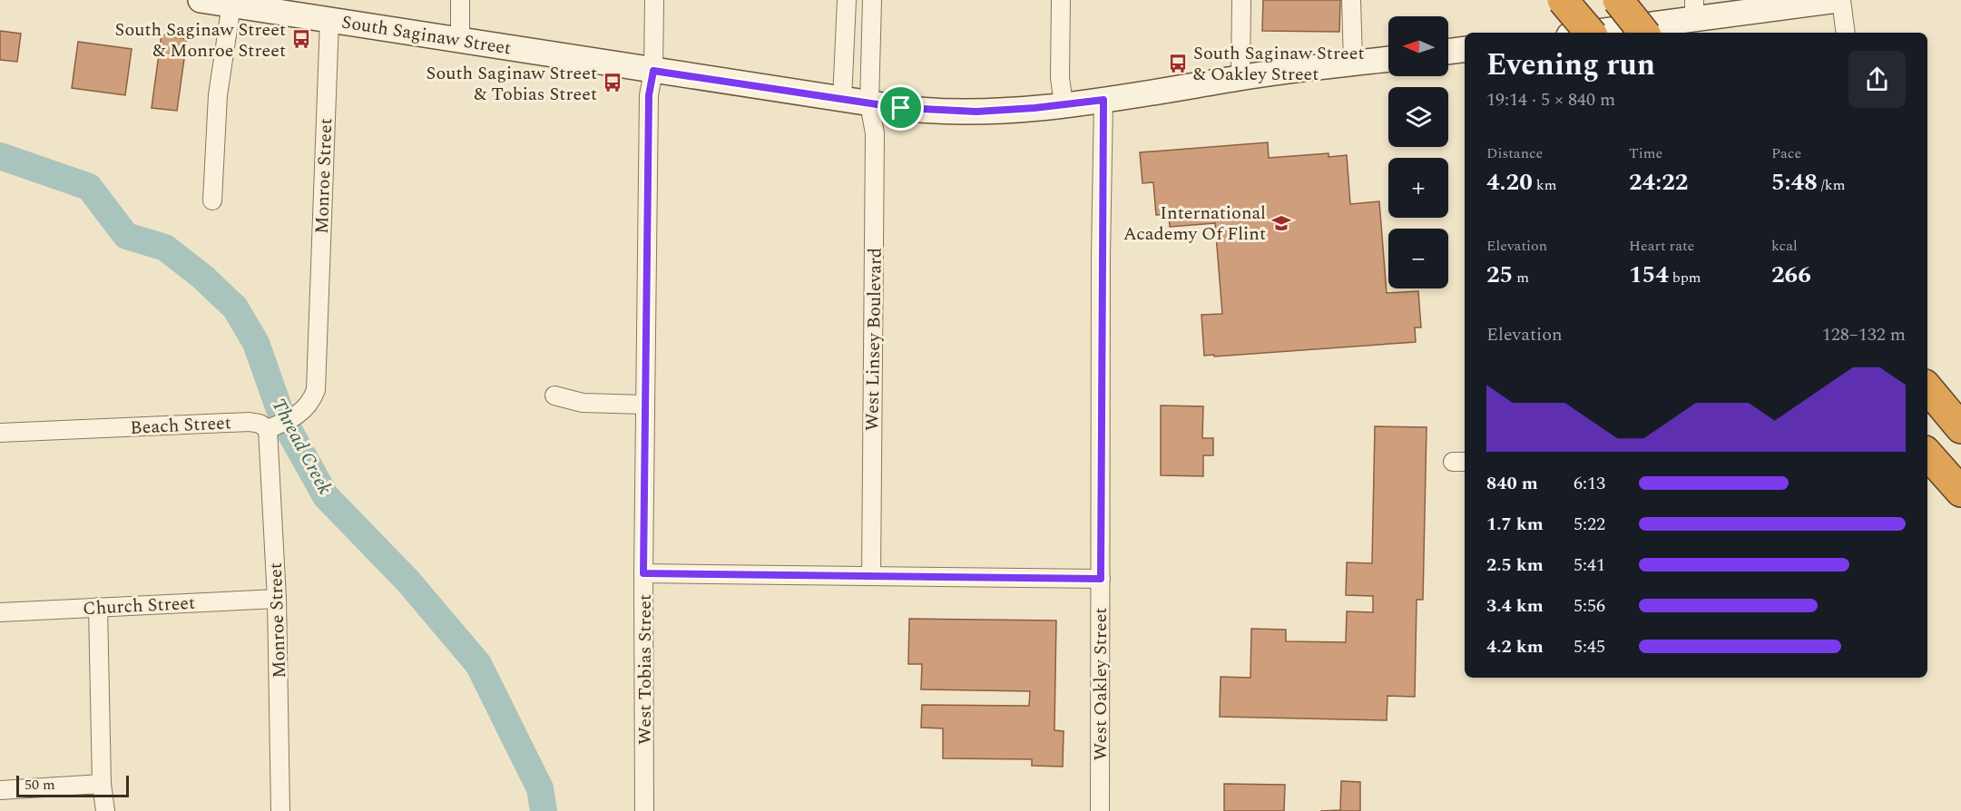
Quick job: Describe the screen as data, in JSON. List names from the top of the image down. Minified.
{"streets":{"main road":["South Saginaw Street"],"street":["Monroe Street","West Linsey Boulevard","Beach Street","Church Street","West Tobias Street","West Oakley Street"]},"crossings":[["South Saginaw Street","Monroe Street"],["South Saginaw Street","West Linsey Boulevard"],["South Saginaw Street","West Tobias Street"],["South Saginaw Street","West Oakley Street"],["Monroe Street","Beach Street"],["Monroe Street","Church Street"]],"water":["Thread Creek"],"places":{"bus stop":["South Saginaw Street & Monroe Street","South Saginaw Street & Oakley Street","South Saginaw Street & Tobias Street"],"school or university":["International Academy Of Flint"]},"scale_bar":"50 m","north":"left","page":{"map_buttons":["+","−"],"heading":["Evening run","19:14 · 5 × 840 m"],"stats":[["Distance","4.20 km"],["Time","24:22"],["Pace","5:48 /km"],["Elevation","25 m"],["Heart rate","154 bpm"],["kcal","266"]],"chart":["Elevation","128–132 m"],"list":[{"name":"840 m","note":"6:13"},{"name":"1.7 km","note":"5:22"},{"name":"2.5 km","note":"5:41"},{"name":"3.4 km","note":"5:56"},{"name":"4.2 km","note":"5:45"}],"scale":"50 m"}}
